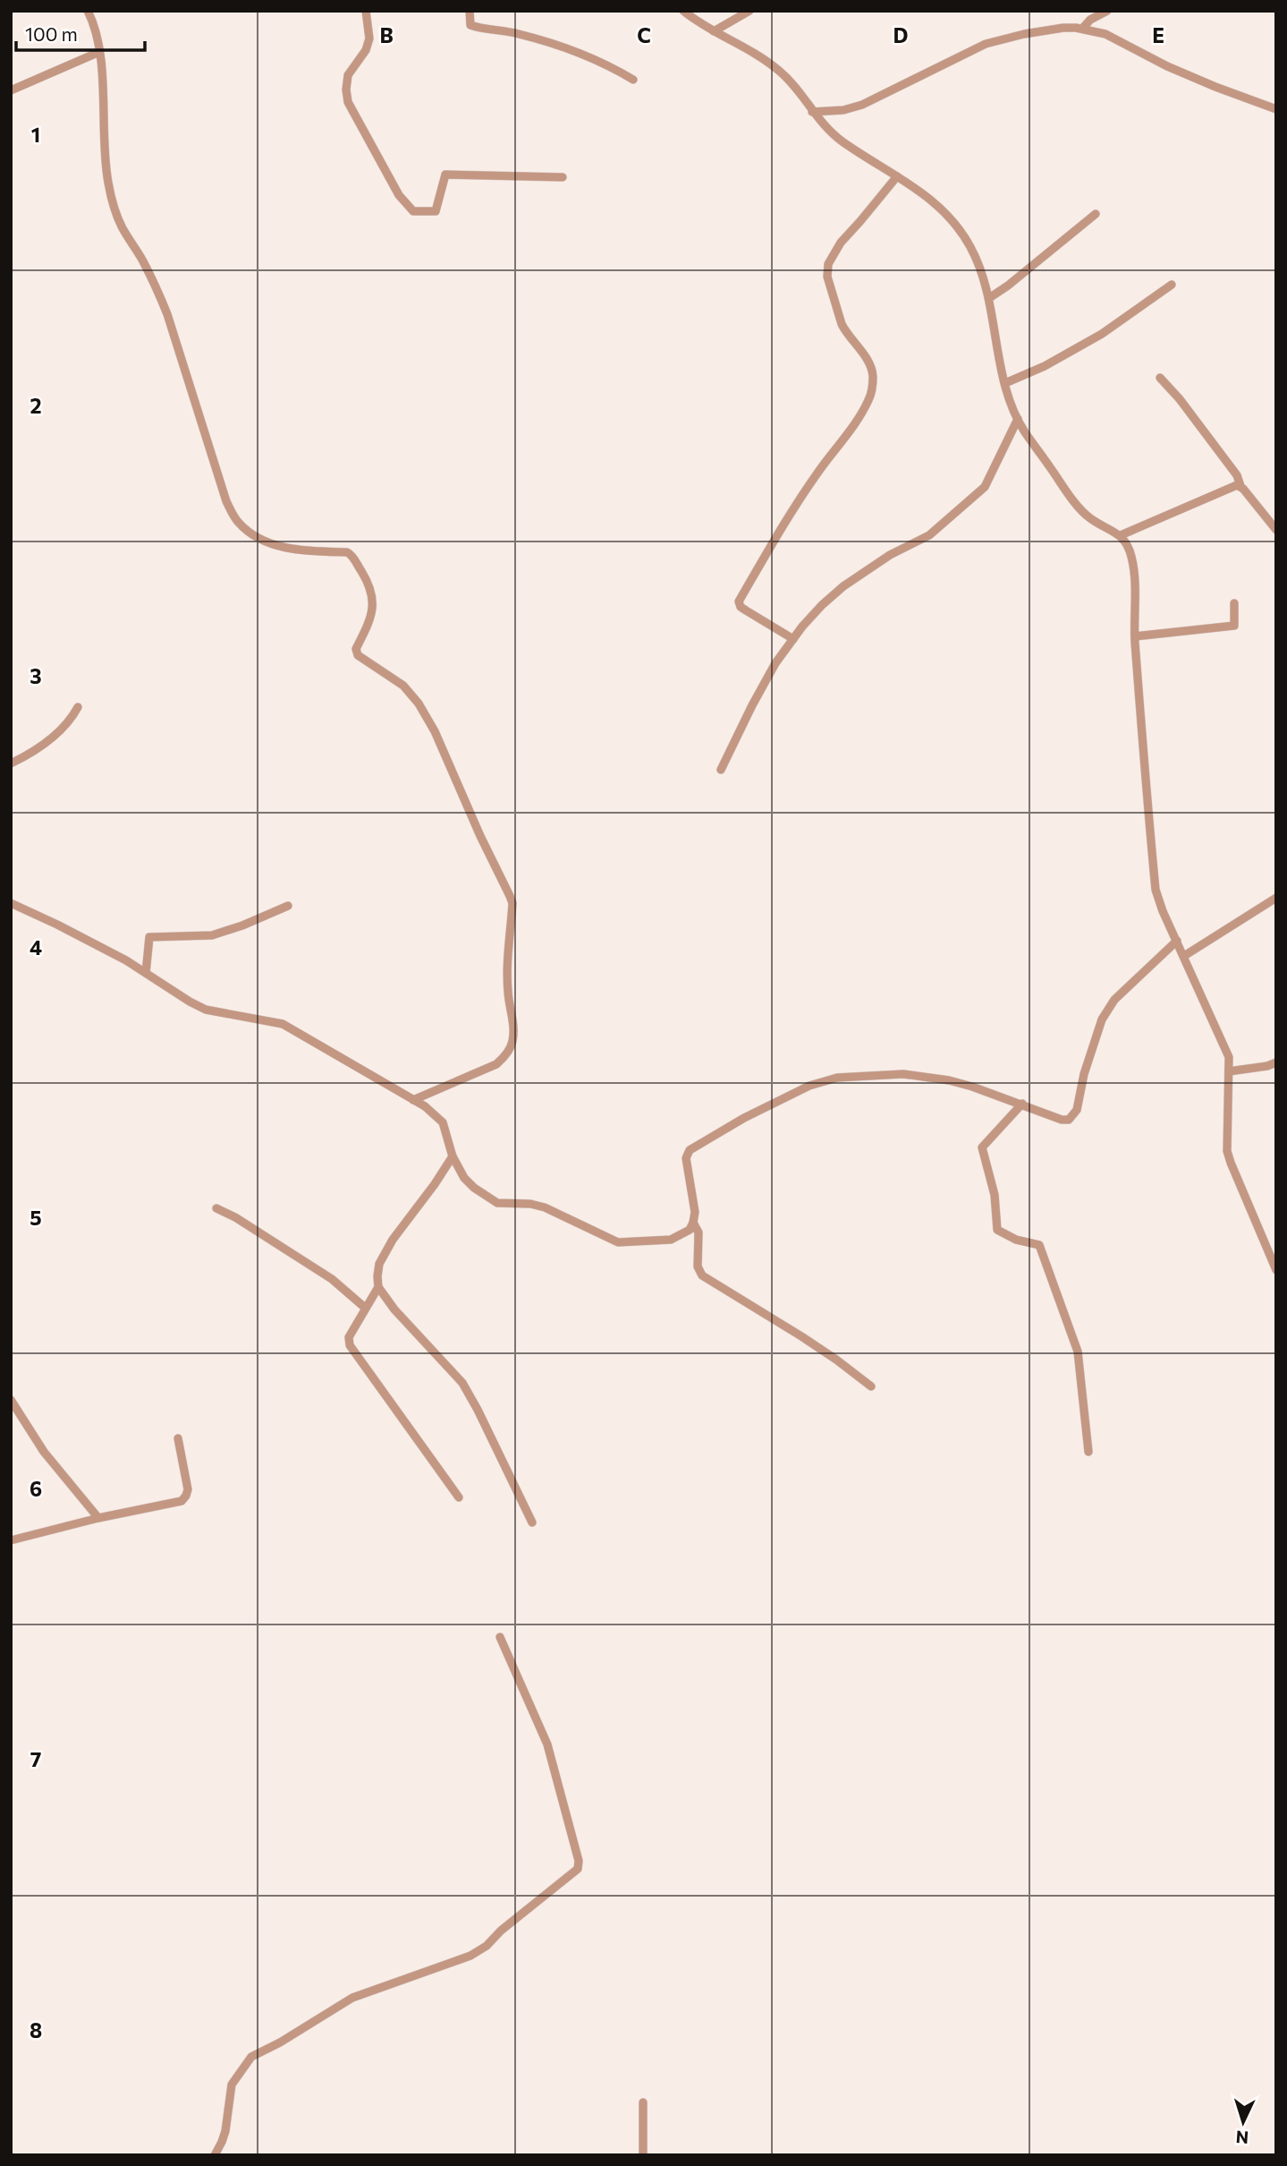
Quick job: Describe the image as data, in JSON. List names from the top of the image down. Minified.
{"scale_bar":"100 m","north":"bottom","grid":{"columns":["B","C","D","E"],"rows":["1","2","3","4","5","6","7","8"]}}
